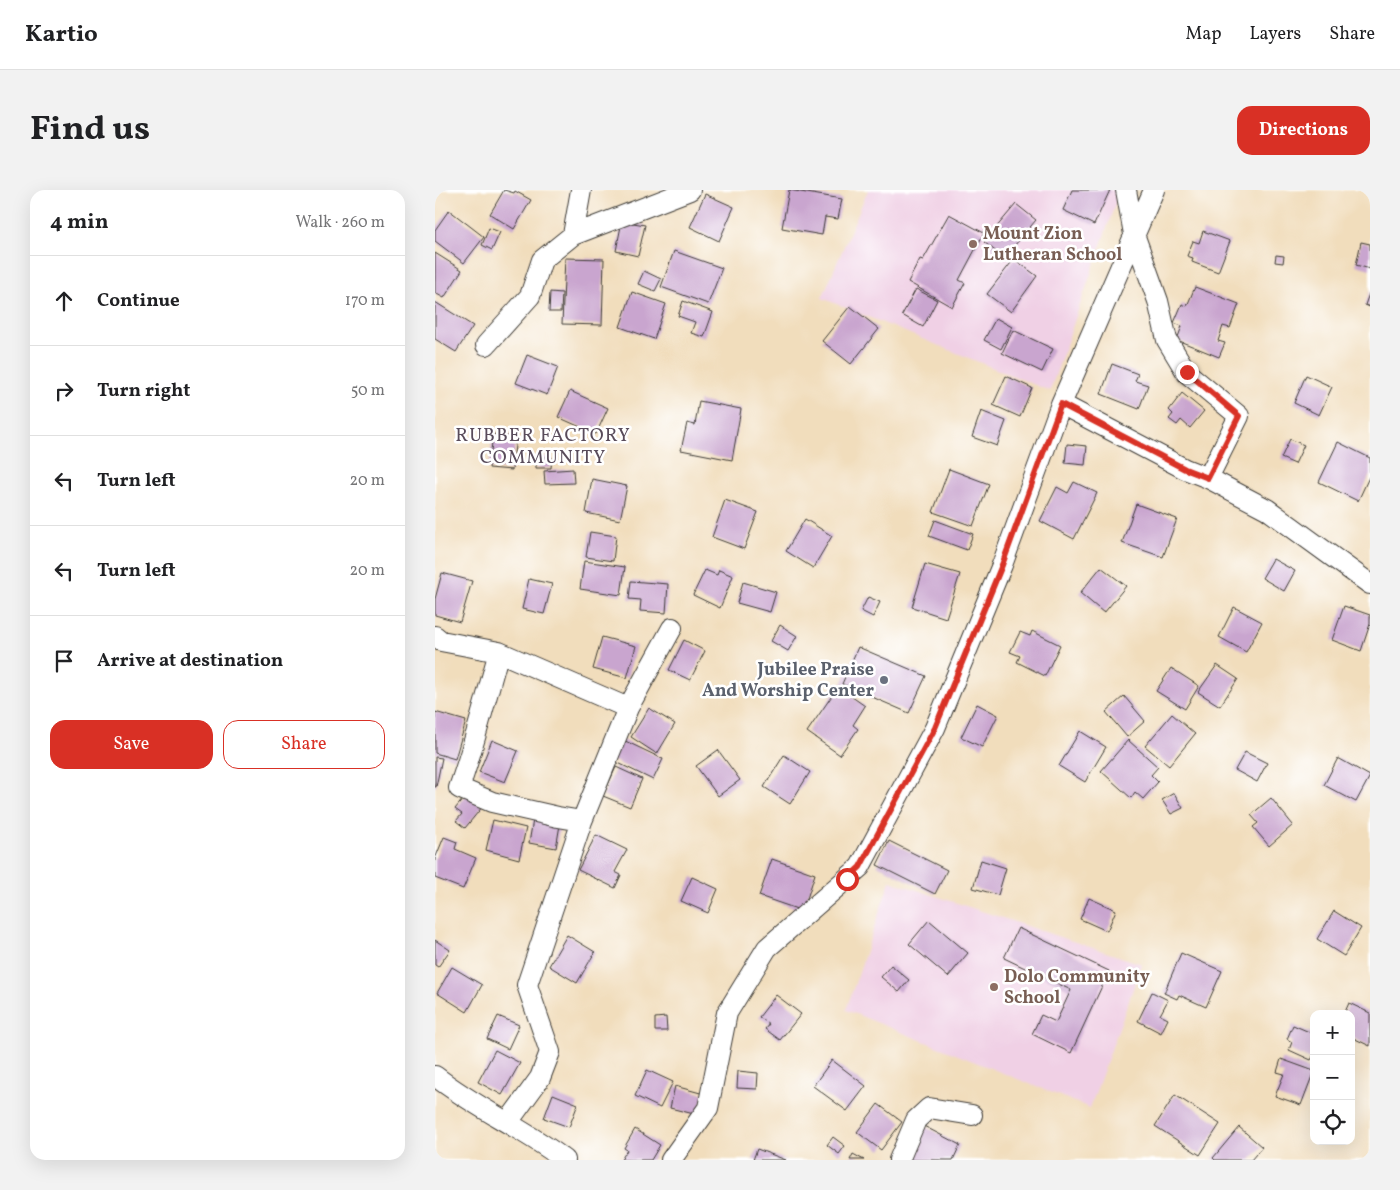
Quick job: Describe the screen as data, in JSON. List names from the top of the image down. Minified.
{"districts":["RUBBER FACTORY COMMUNITY"],"places":["Mount Zion Lutheran School","Jubilee Praise And Worship Center","Dolo Community School"],"page":{"header":"Kartio","nav":["Map","Layers","Share"],"title":"Find us","buttons":["Directions",["Save","Share"]],"heading":["4 min","Walk · 260 m"],"list":[["Continue","170 m"],["Turn right","50 m"],["Turn left","20 m"],["Turn left","20 m"],"Arrive at destination"],"map_buttons":["+","−"]}}
